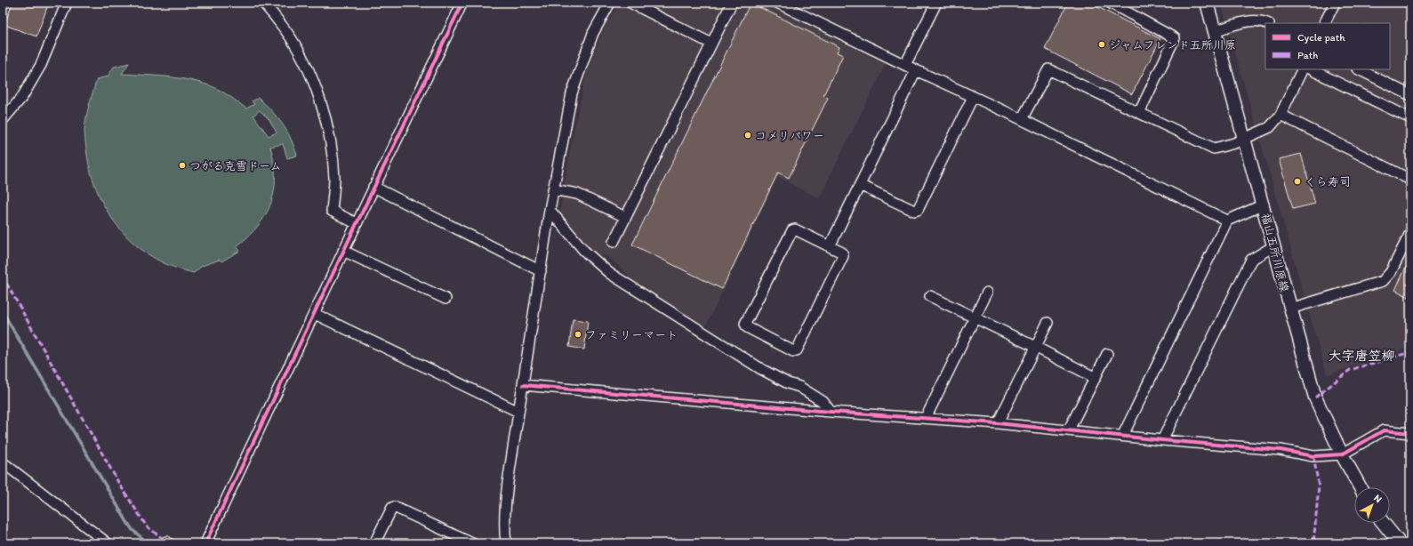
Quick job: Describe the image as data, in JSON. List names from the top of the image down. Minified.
{"streets":{"main road":["福山五所川原線"]},"districts":["大字唐笠柳"],"places":["ジャムフレンド五所川原","コメリパワー","つがる克雪ドーム","くら寿司","ファミリーマート"],"legend":["Cycle path","Path"],"north":"top right"}
